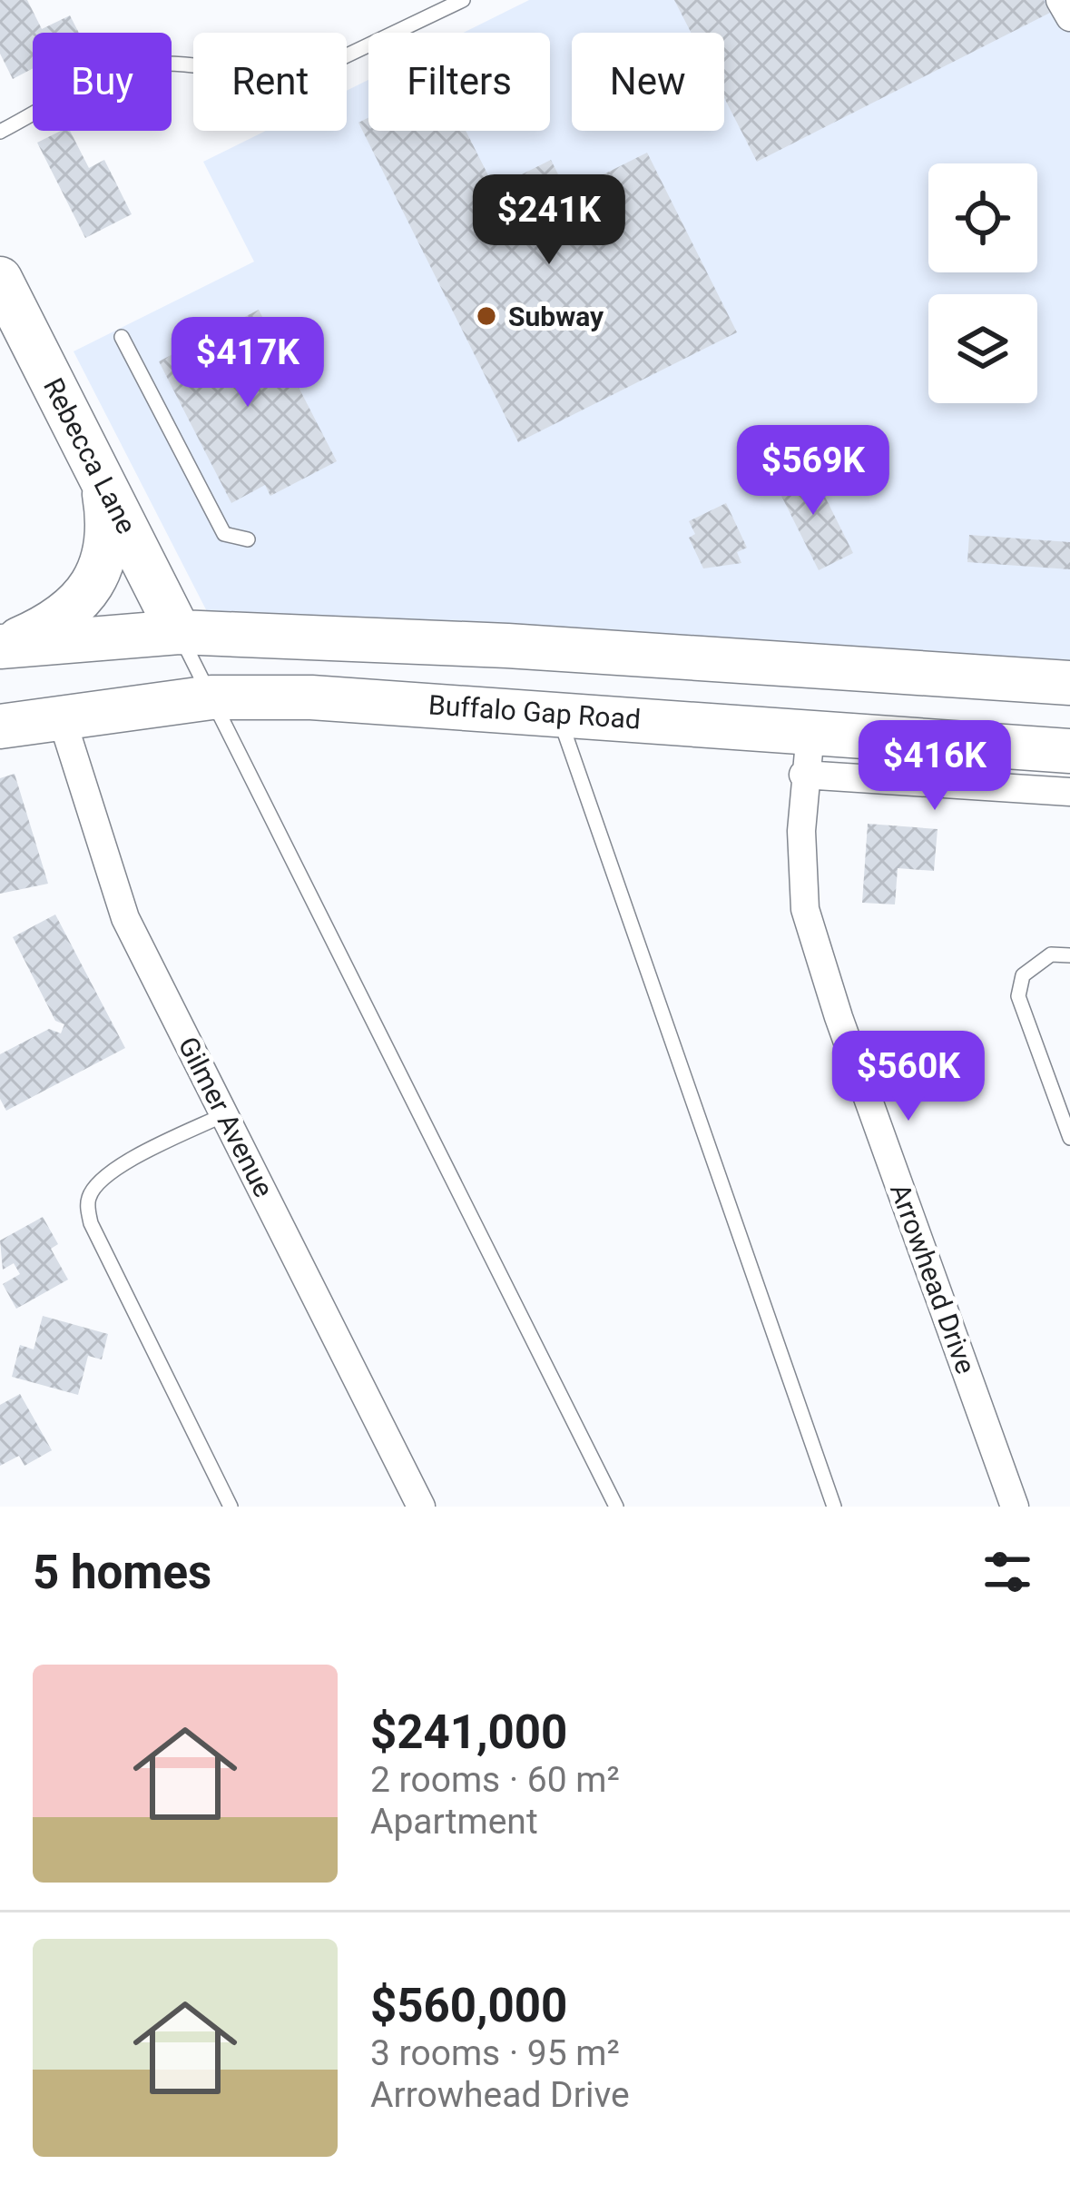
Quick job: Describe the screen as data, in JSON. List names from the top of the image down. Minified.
{"streets":{"main road":["Rebecca Lane","Buffalo Gap Road"],"street":["Gilmer Avenue","Arrowhead Drive"]},"crossings":[["Buffalo Gap Road","Gilmer Avenue"],["Buffalo Gap Road","Arrowhead Drive"]],"places":["Subway"],"page":{"chip":["Buy","Rent","Filters","New"],"price":["$241K","$417K","$569K","$416K","$560K"],"heading":"5 homes","list":[{"name":"$241,000","note":"2 rooms · 60 m² · Apartment"},{"name":"$560,000","note":"3 rooms · 95 m² · Arrowhead Drive"}]}}
